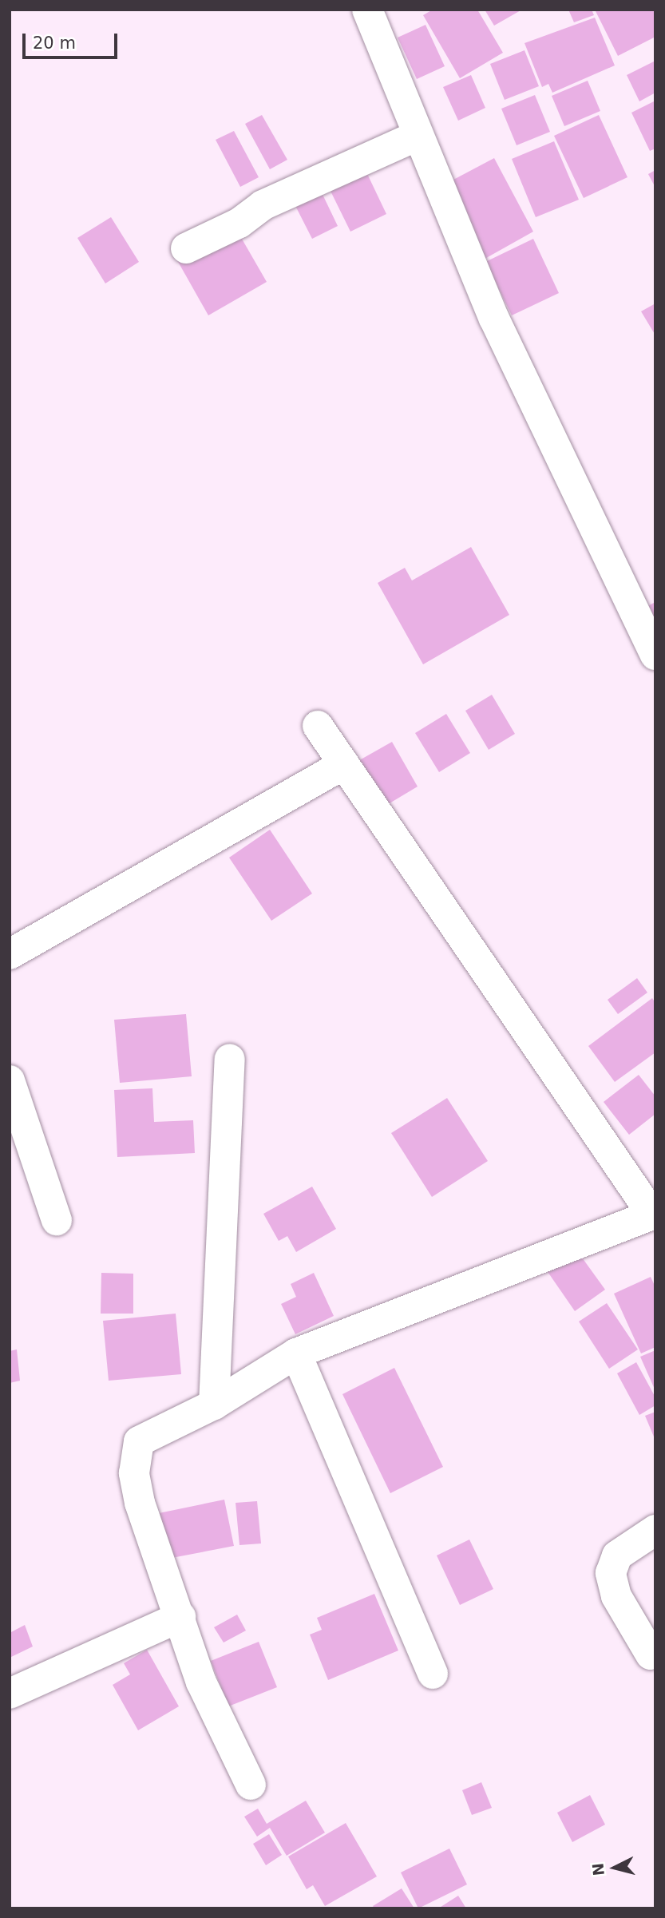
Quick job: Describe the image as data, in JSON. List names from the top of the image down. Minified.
{"scale_bar":"20 m","north":"left"}
